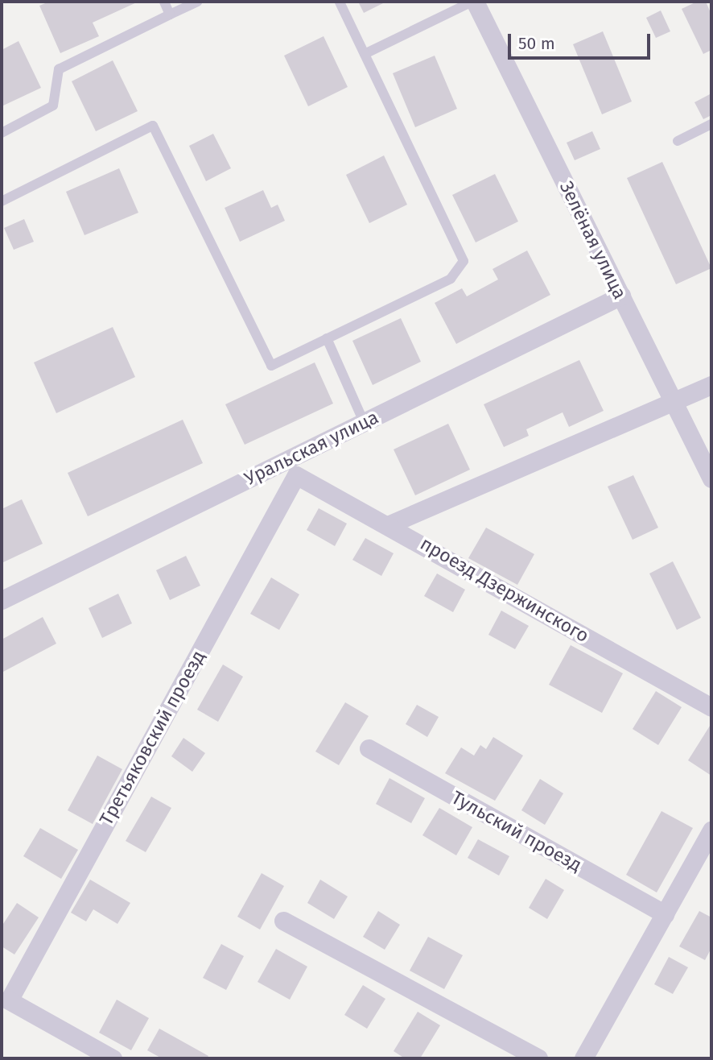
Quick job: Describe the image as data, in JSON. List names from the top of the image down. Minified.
{"streets":{"street":["Зелёная улица","Уральская улица","проезд Дзержинского","Третьяковский проезд","Тульский проезд"]},"crossings":[["Зелёная улица","Уральская улица"],["Уральская улица","проезд Дзержинского"],["Уральская улица","Третьяковский проезд"],["проезд Дзержинского","Третьяковский проезд"]],"scale_bar":"50 m"}
